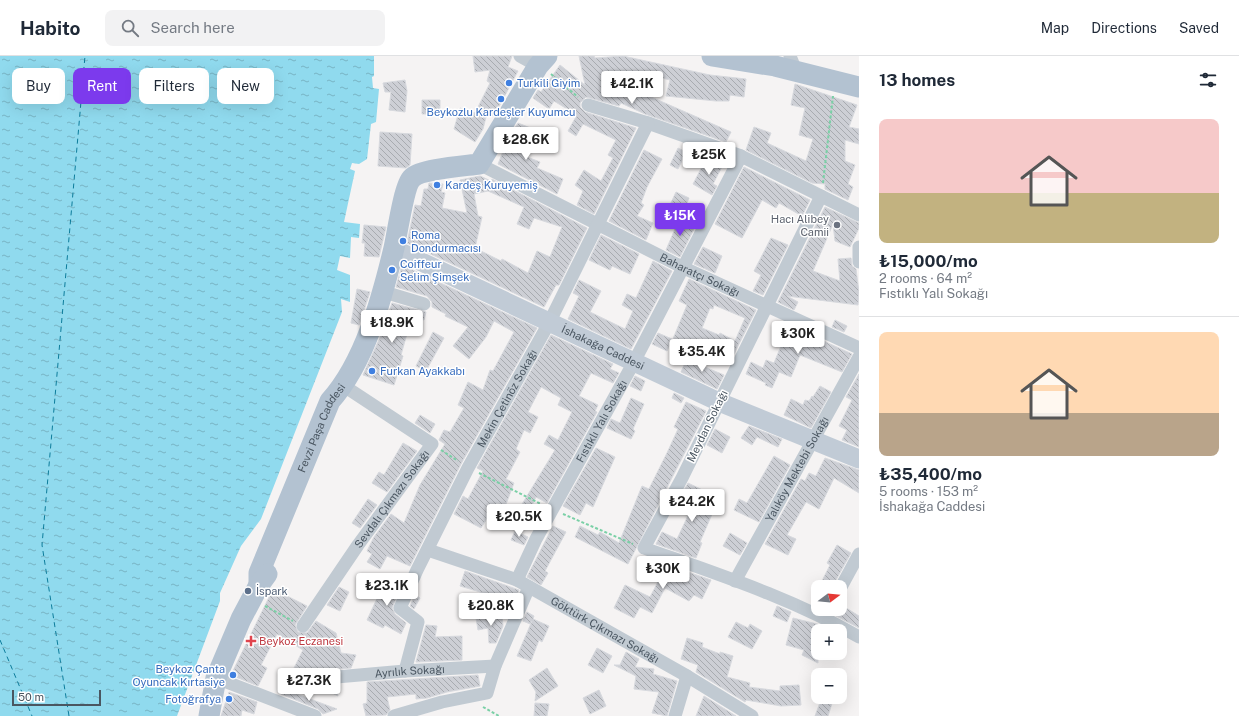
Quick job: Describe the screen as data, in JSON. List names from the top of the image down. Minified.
{"streets":{"main road":["Fevzi Paşa Caddesi"],"street":["Baharatçı Sokağı","İshakağa Caddesi","Mekin Çetinöz Sokağı","Fıstıklı Yalı Sokağı","Meydan Sokağı","Yalıköy Mektebi Sokağı","Sevdalı Çıkmazı Sokağı","Göktürk Çıkmazı Sokağı","Ayrılık Sokağı"]},"crossings":[["Baharatçı Sokağı","Mekin Çetinöz Sokağı"],["Baharatçı Sokağı","Fıstıklı Yalı Sokağı"],["Baharatçı Sokağı","Meydan Sokağı"],["Baharatçı Sokağı","Fevzi Paşa Caddesi"],["İshakağa Caddesi","Mekin Çetinöz Sokağı"],["İshakağa Caddesi","Fıstıklı Yalı Sokağı"],["İshakağa Caddesi","Meydan Sokağı"],["İshakağa Caddesi","Fevzi Paşa Caddesi"],["İshakağa Caddesi","Yalıköy Mektebi Sokağı"],["Mekin Çetinöz Sokağı","Göktürk Çıkmazı Sokağı"],["Mekin Çetinöz Sokağı","Ayrılık Sokağı"],["Fıstıklı Yalı Sokağı","Göktürk Çıkmazı Sokağı"]],"places":{"other":["Turkili Giyim","Beykozlu Kardeşler Kuyumcu","Kardeş Kuruyemiş","Hacı Alibey Camii","Roma Dondurmacısı","Coiffeur Selim Şimşek","Furkan Ayakkabı","İspark","Beykoz Çanta Oyuncak Kırtasiye","Fotoğrafya"],"health":["Beykoz Eczanesi"]},"scale_bar":"50 m","north":"right","page":{"header":"Habito","search":"Search here","nav":["Map","Directions","Saved"],"heading":"13 homes","chip":["Buy","Rent","Filters","New"],"price":["₺42.1K","₺28.6K","₺25K","₺15K","₺18.9K","₺30K","₺35.4K","₺24.2K","₺20.5K","₺30K","₺23.1K","₺20.8K","₺27.3K"],"list":[{"name":"₺15,000/mo","note":"2 rooms · 64 m² · Fıstıklı Yalı Sokağı"},{"name":"₺35,400/mo","note":"5 rooms · 153 m² · İshakağa Caddesi"}],"map_buttons":["+","−"],"scale":"50 m"}}
